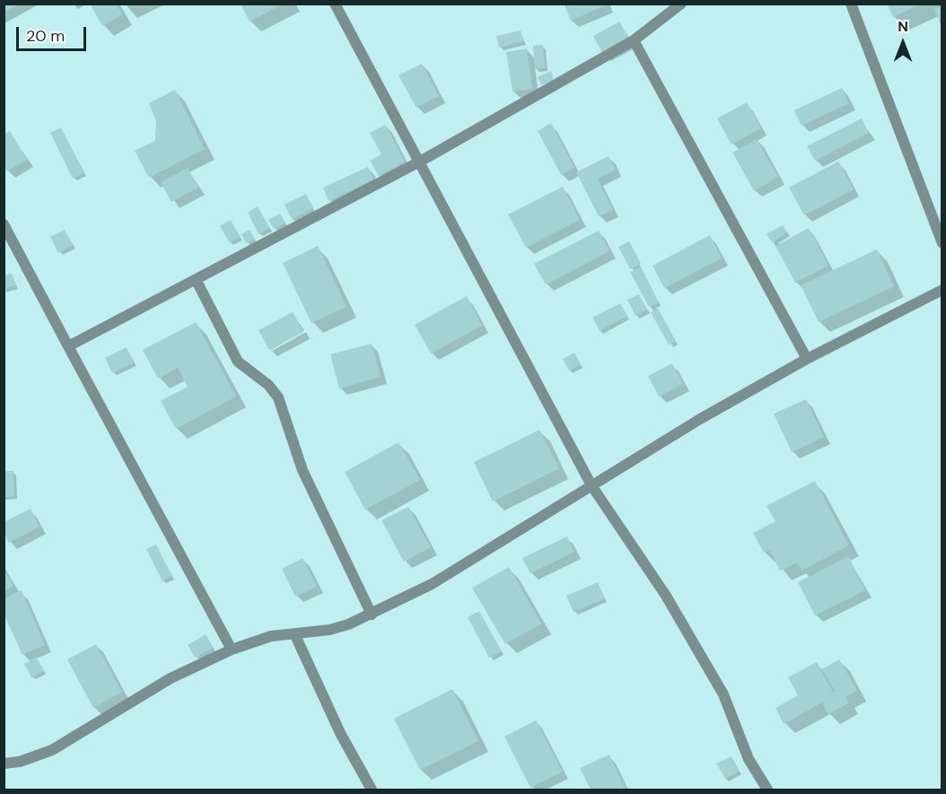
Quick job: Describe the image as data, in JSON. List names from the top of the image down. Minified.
{"scale_bar":"20 m","north":"top"}
